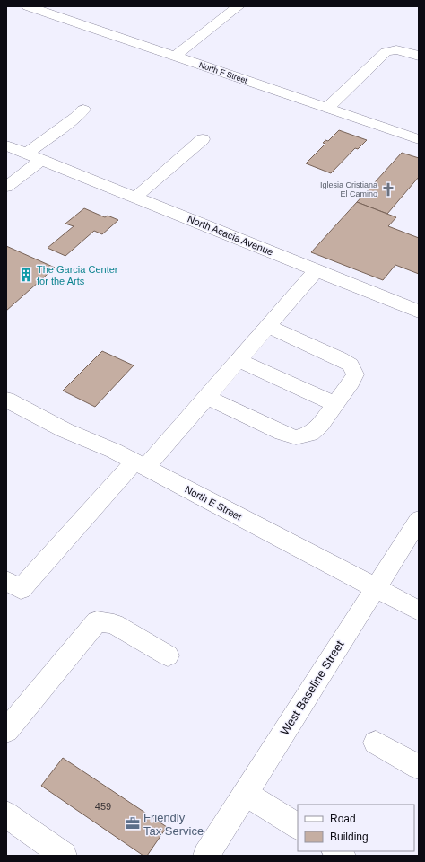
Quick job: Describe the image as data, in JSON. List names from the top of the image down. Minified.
{"streets":{"street":["North F Street","North Acacia Avenue","North E Street","West Baseline Street"]},"crossings":[["North E Street","West Baseline Street"]],"places":{"church":["Iglesia Cristiana El Camino"],"building":["The Garcia Center for the Arts"],"office":["Friendly Tax Service"]},"house_numbers":["459"],"legend":["Road","Building"]}
